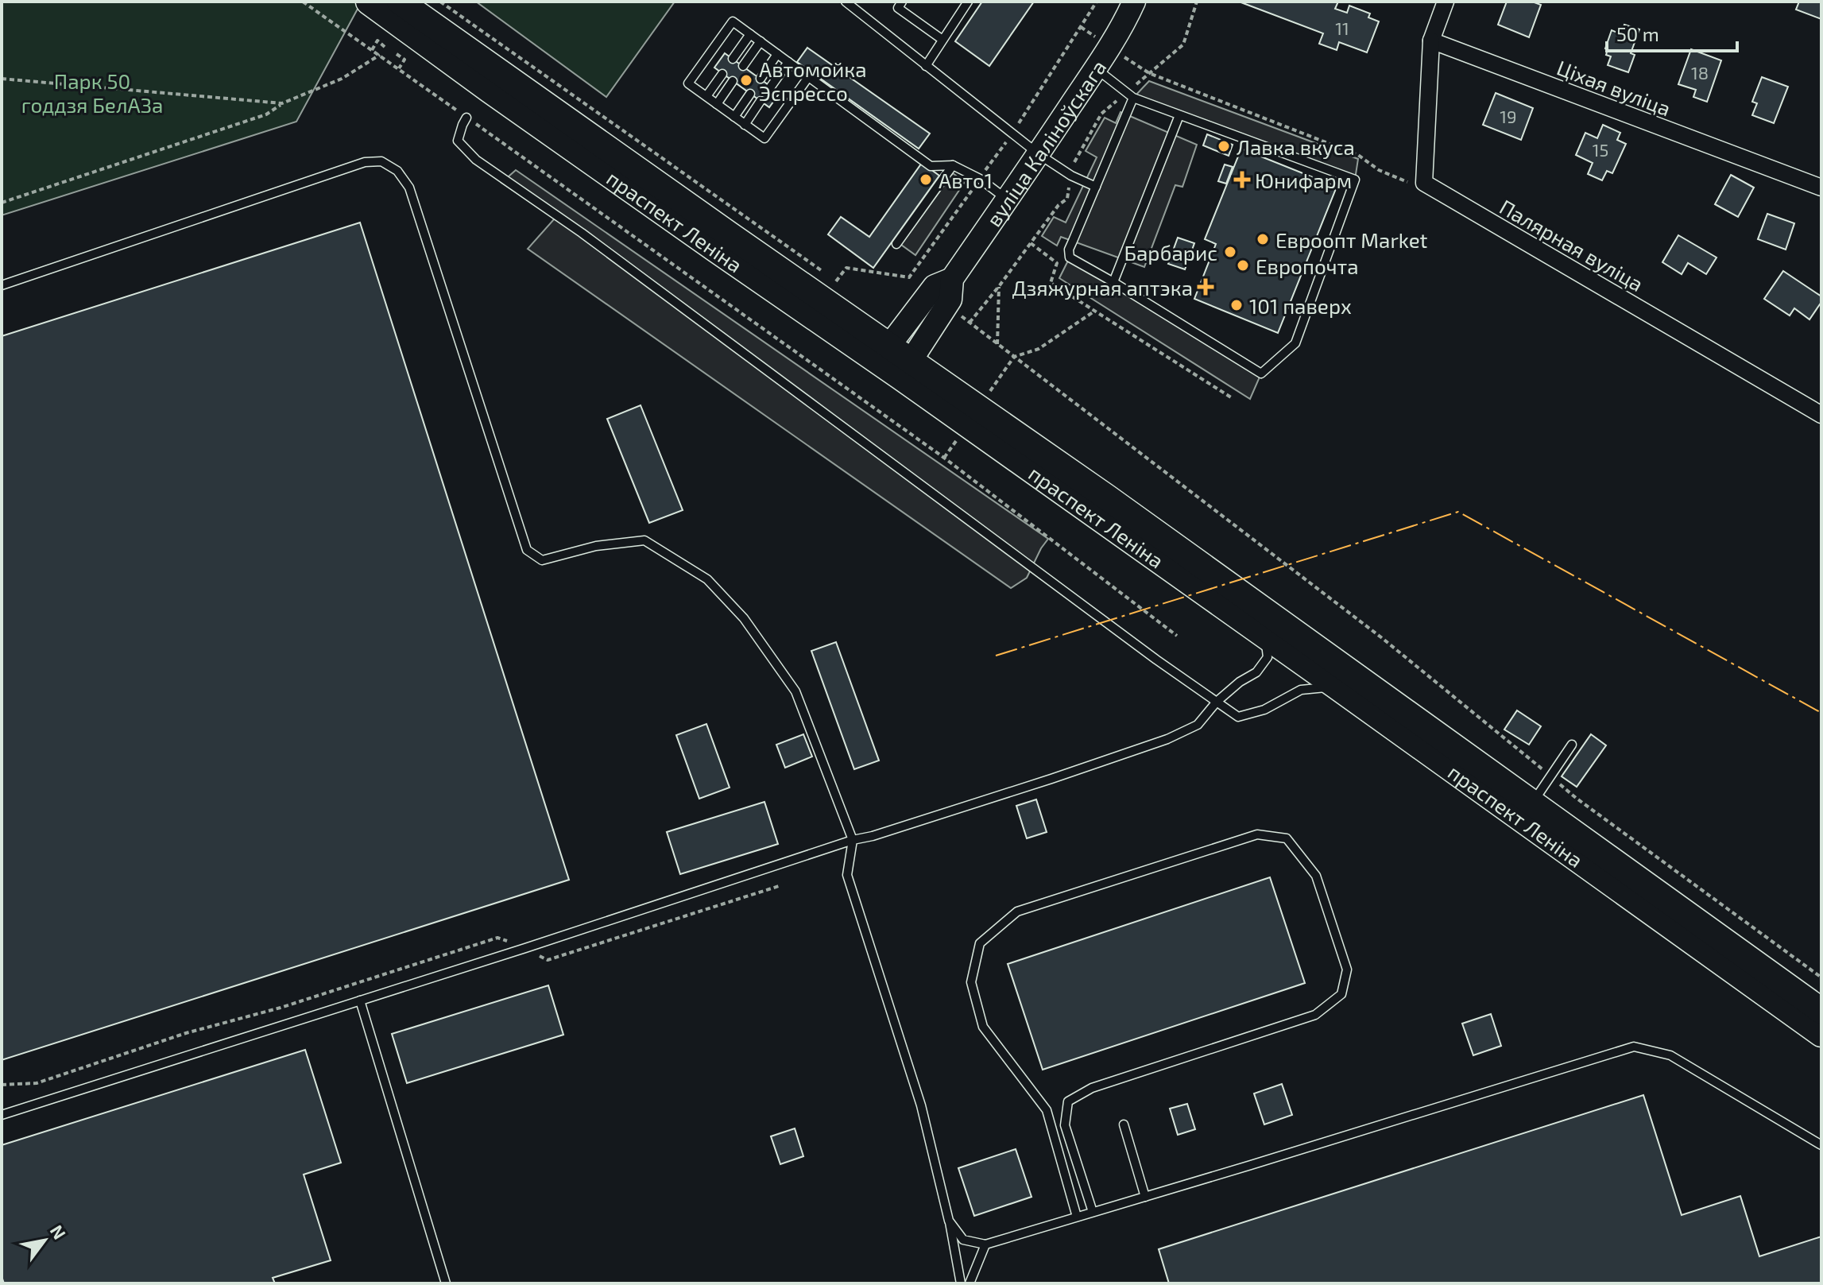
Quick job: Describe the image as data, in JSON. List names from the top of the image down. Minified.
{"streets":{"main road":["праспект Леніна"],"street":["Ціхая вуліца","вуліца Каліноўскага","Палярная вуліца"]},"crossings":[["вуліца Каліноўскага","праспект Леніна"]],"parks":["Парк 50 годдзя БелАЗа"],"places":{"other":["Автомойка Эспрессо","Лавка вкуса","Авто1","Евроопт Market","Барбарис","Европочта","101 паверх"],"health":["Юнифарм","Дзяжурная аптэка"]},"house_numbers":["11","18","19","15"],"scale_bar":"50 m","north":"top right"}
